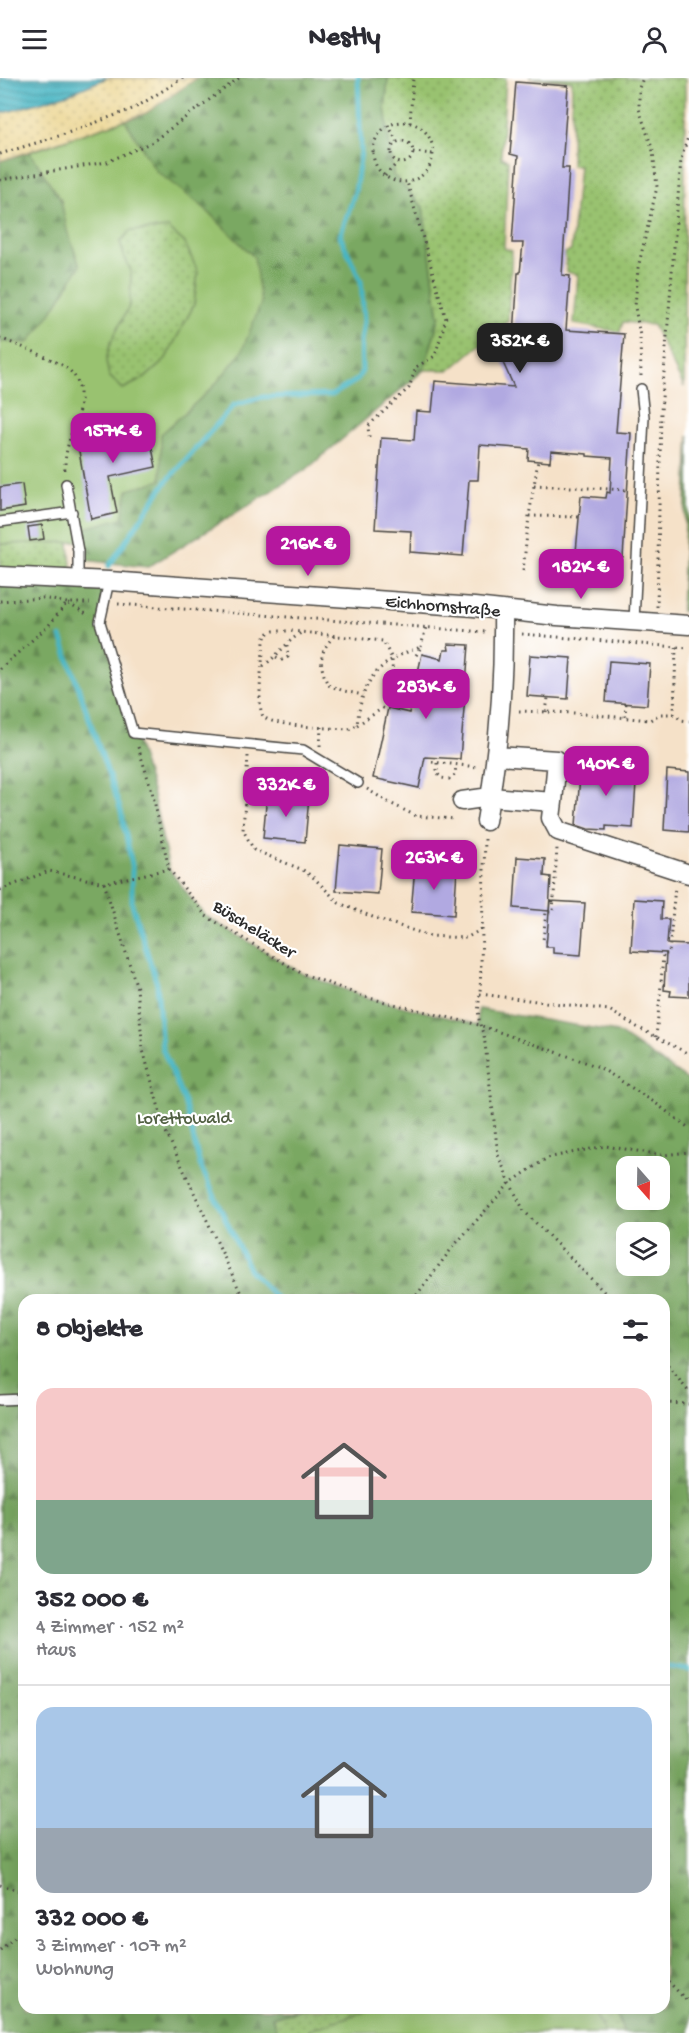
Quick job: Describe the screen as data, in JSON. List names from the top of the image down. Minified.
{"streets":{"street":["Eichhornstraße"],"path":["Büscheläcker"]},"parks":["Lorettowald"],"north":"bottom","page":{"header":"Nestly","price":["352K €","157K €","216K €","182K €","283K €","140K €","332K €","263K €"],"heading":"8 Objekte","list":[{"name":"352 000 €","note":"4 Zimmer · 152 m² · Haus"},{"name":"332 000 €","note":"3 Zimmer · 107 m² · Wohnung"}]}}
